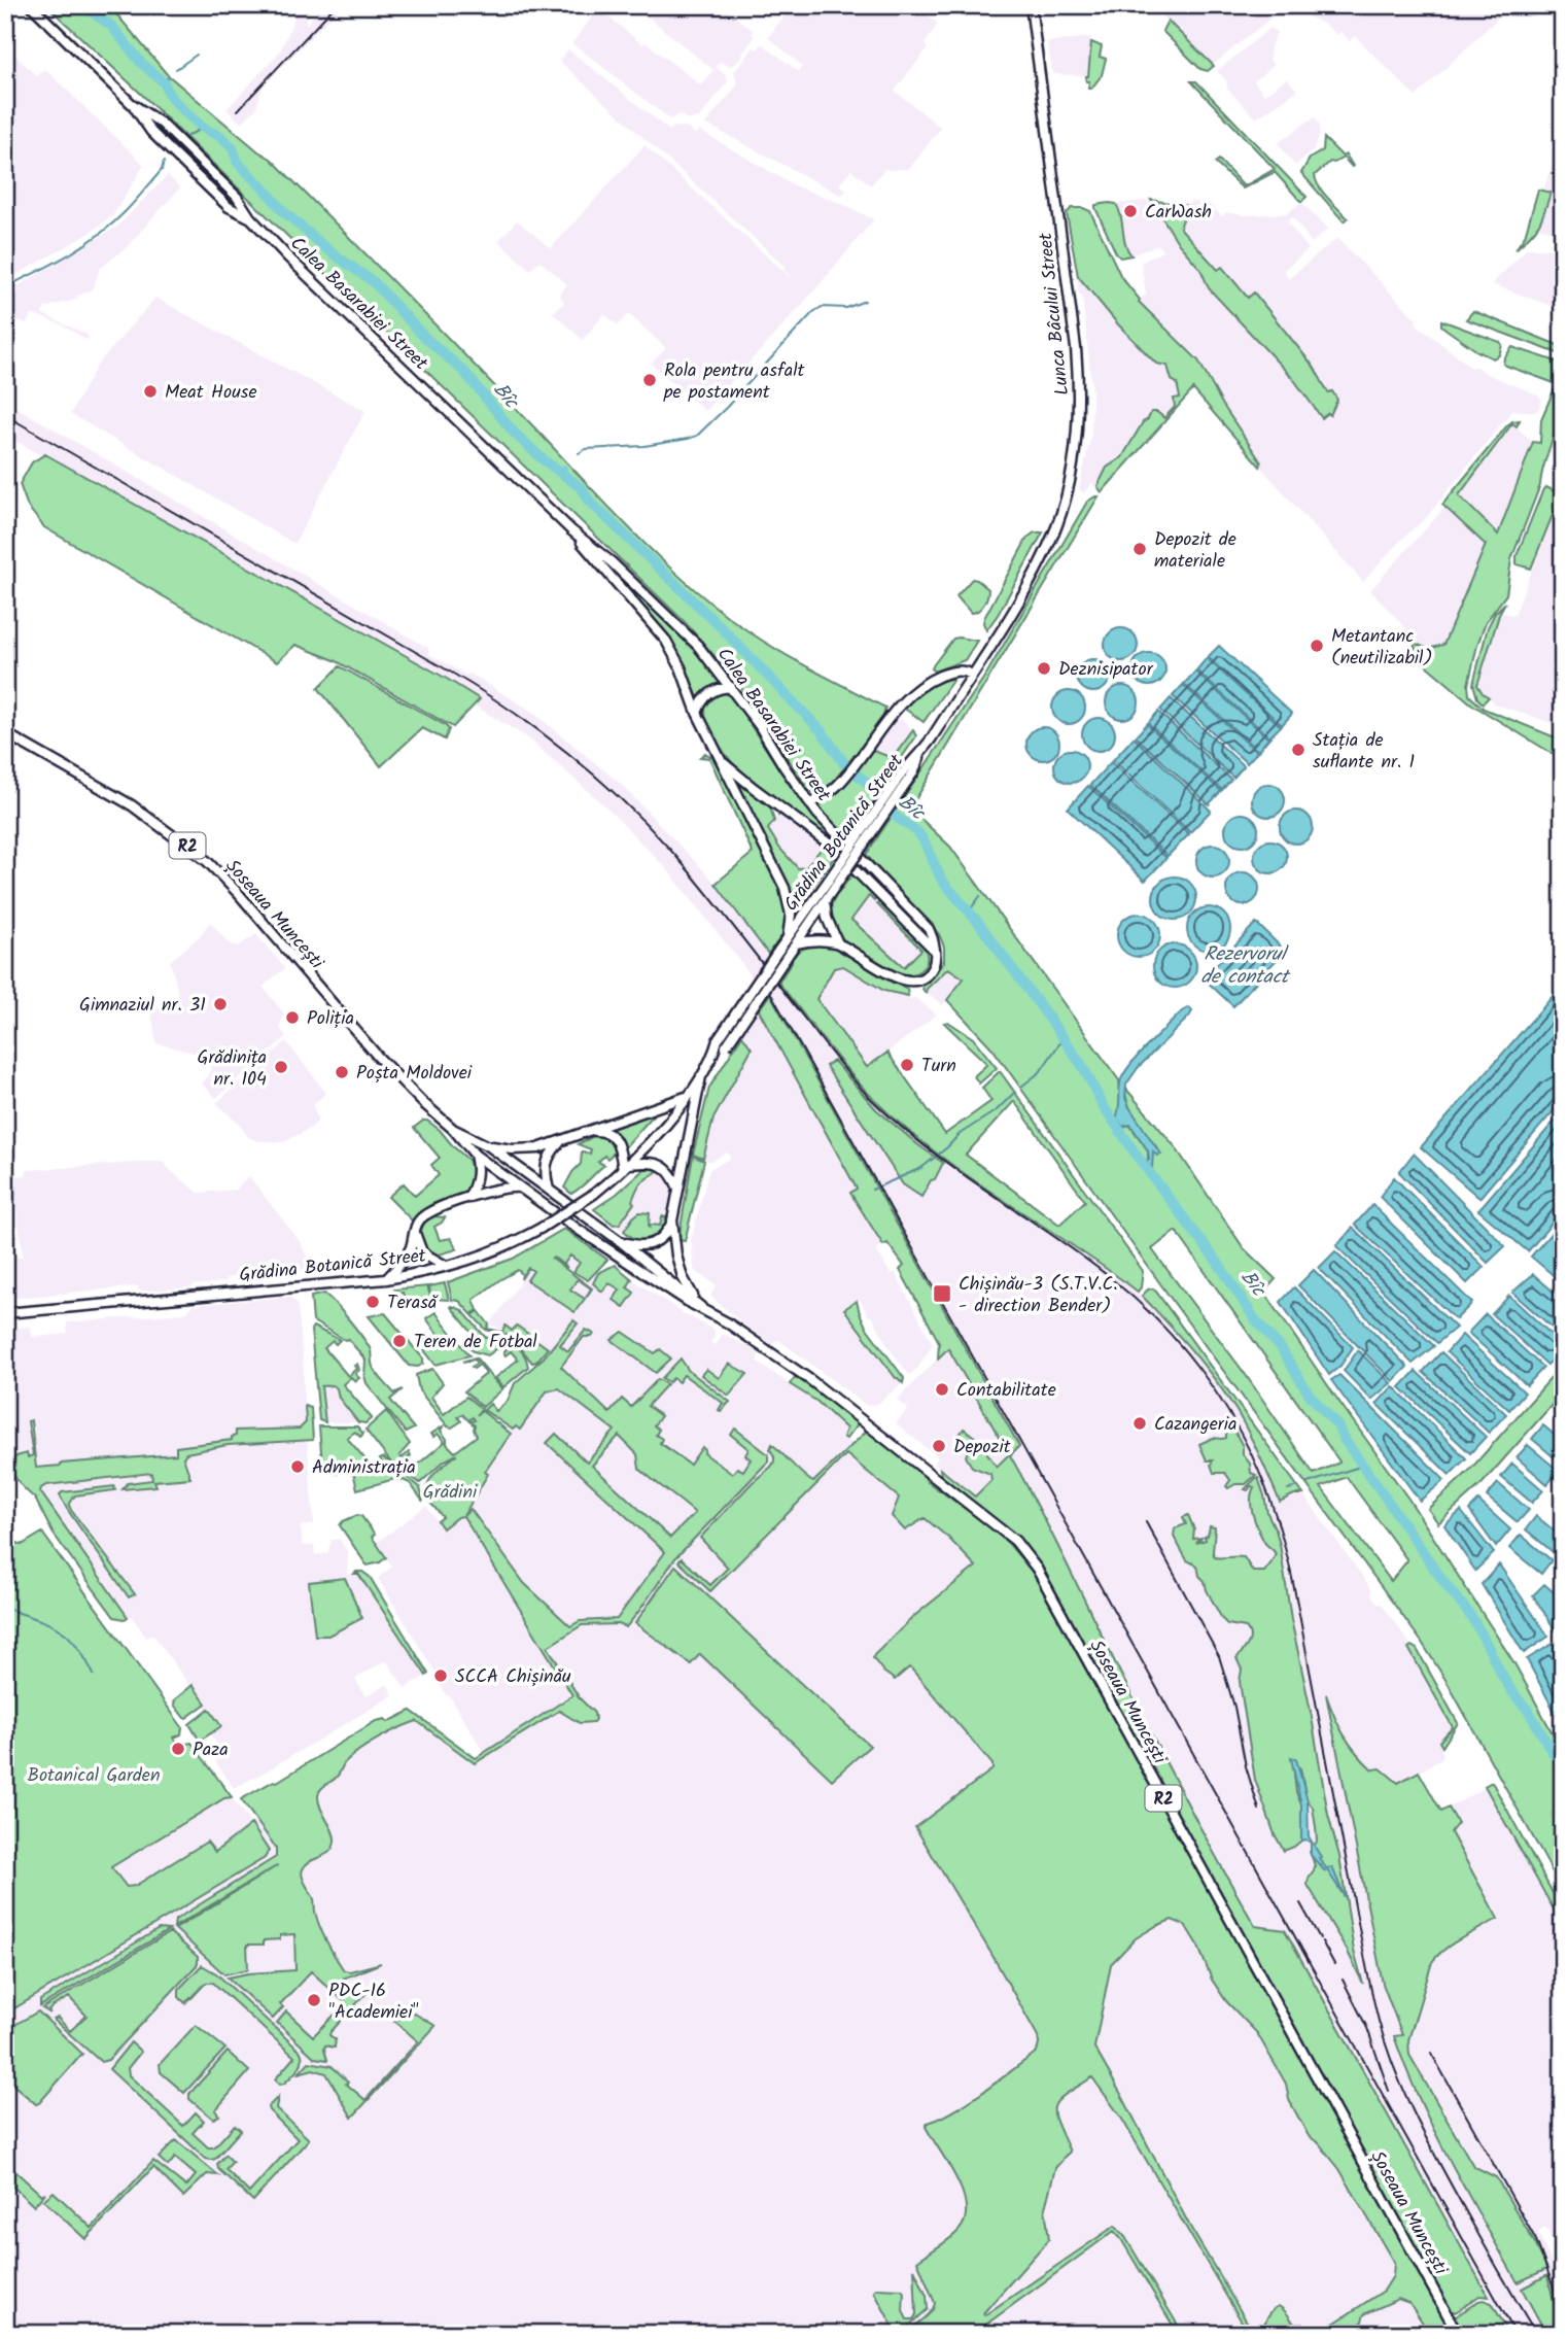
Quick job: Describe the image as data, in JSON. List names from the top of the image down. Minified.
{"streets":{"main road":["Calea Basarabiei Street","Lunca Bâcului Street","Grădina Botanică Street","R2","Șoseaua Muncești"]},"crossings":[["Lunca Bâcului Street","Grădina Botanică Street"]],"water":["Bîc","Rezervorul de contact"],"parks":["Grădini","Botanical Garden"],"places":{"other":["CarWash","Rola pentru asfalt pe postament","Meat House","Depozit de materiale","Metantanc (neutilizabil)","Deznisipator","Stația de suflante nr. 1","Gimnaziul nr. 31","Poliția","Turn","Grădinița nr. 104","Poșta Moldovei","Terasă","Teren de Fotbal","Contabilitate","Cazangeria","Depozit","Administrația","SCCA Chișinău","Paza","PDC-16 \"Academiei\""],"transit":["Chișinău-3 (S.T.V.C. - direction Bender)"]}}
